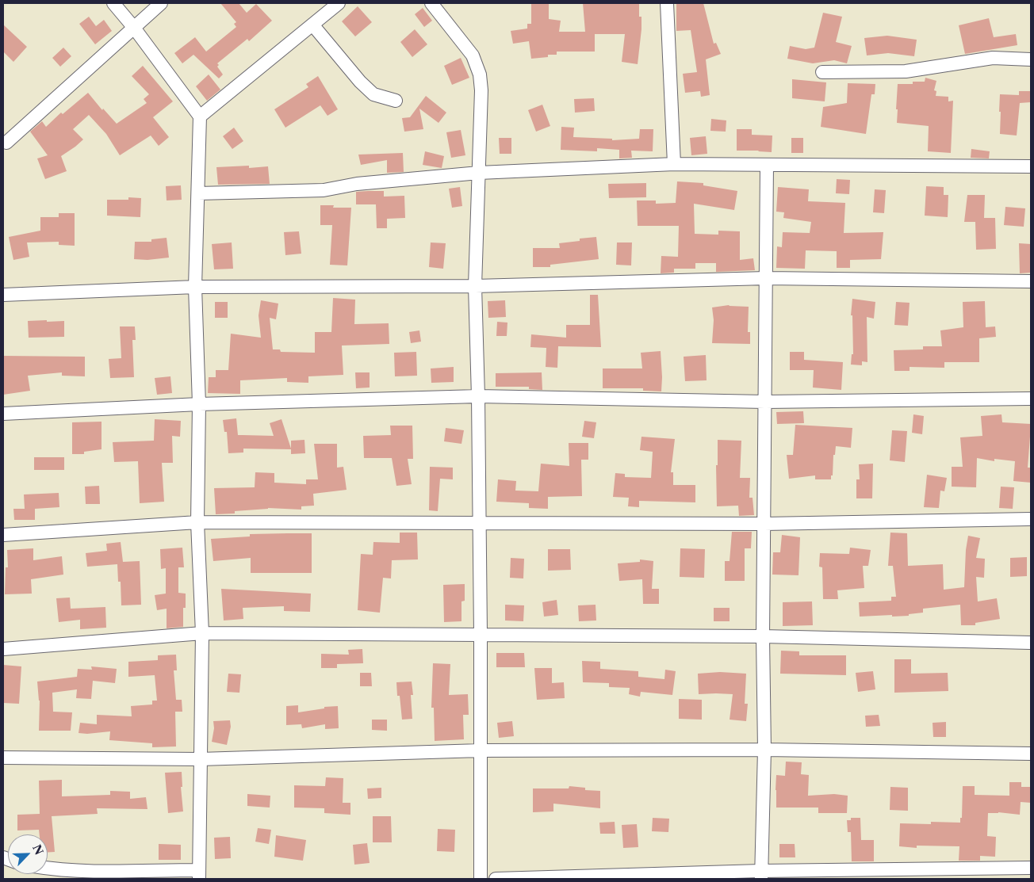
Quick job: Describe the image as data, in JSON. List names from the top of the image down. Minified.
{"north":"top right"}
